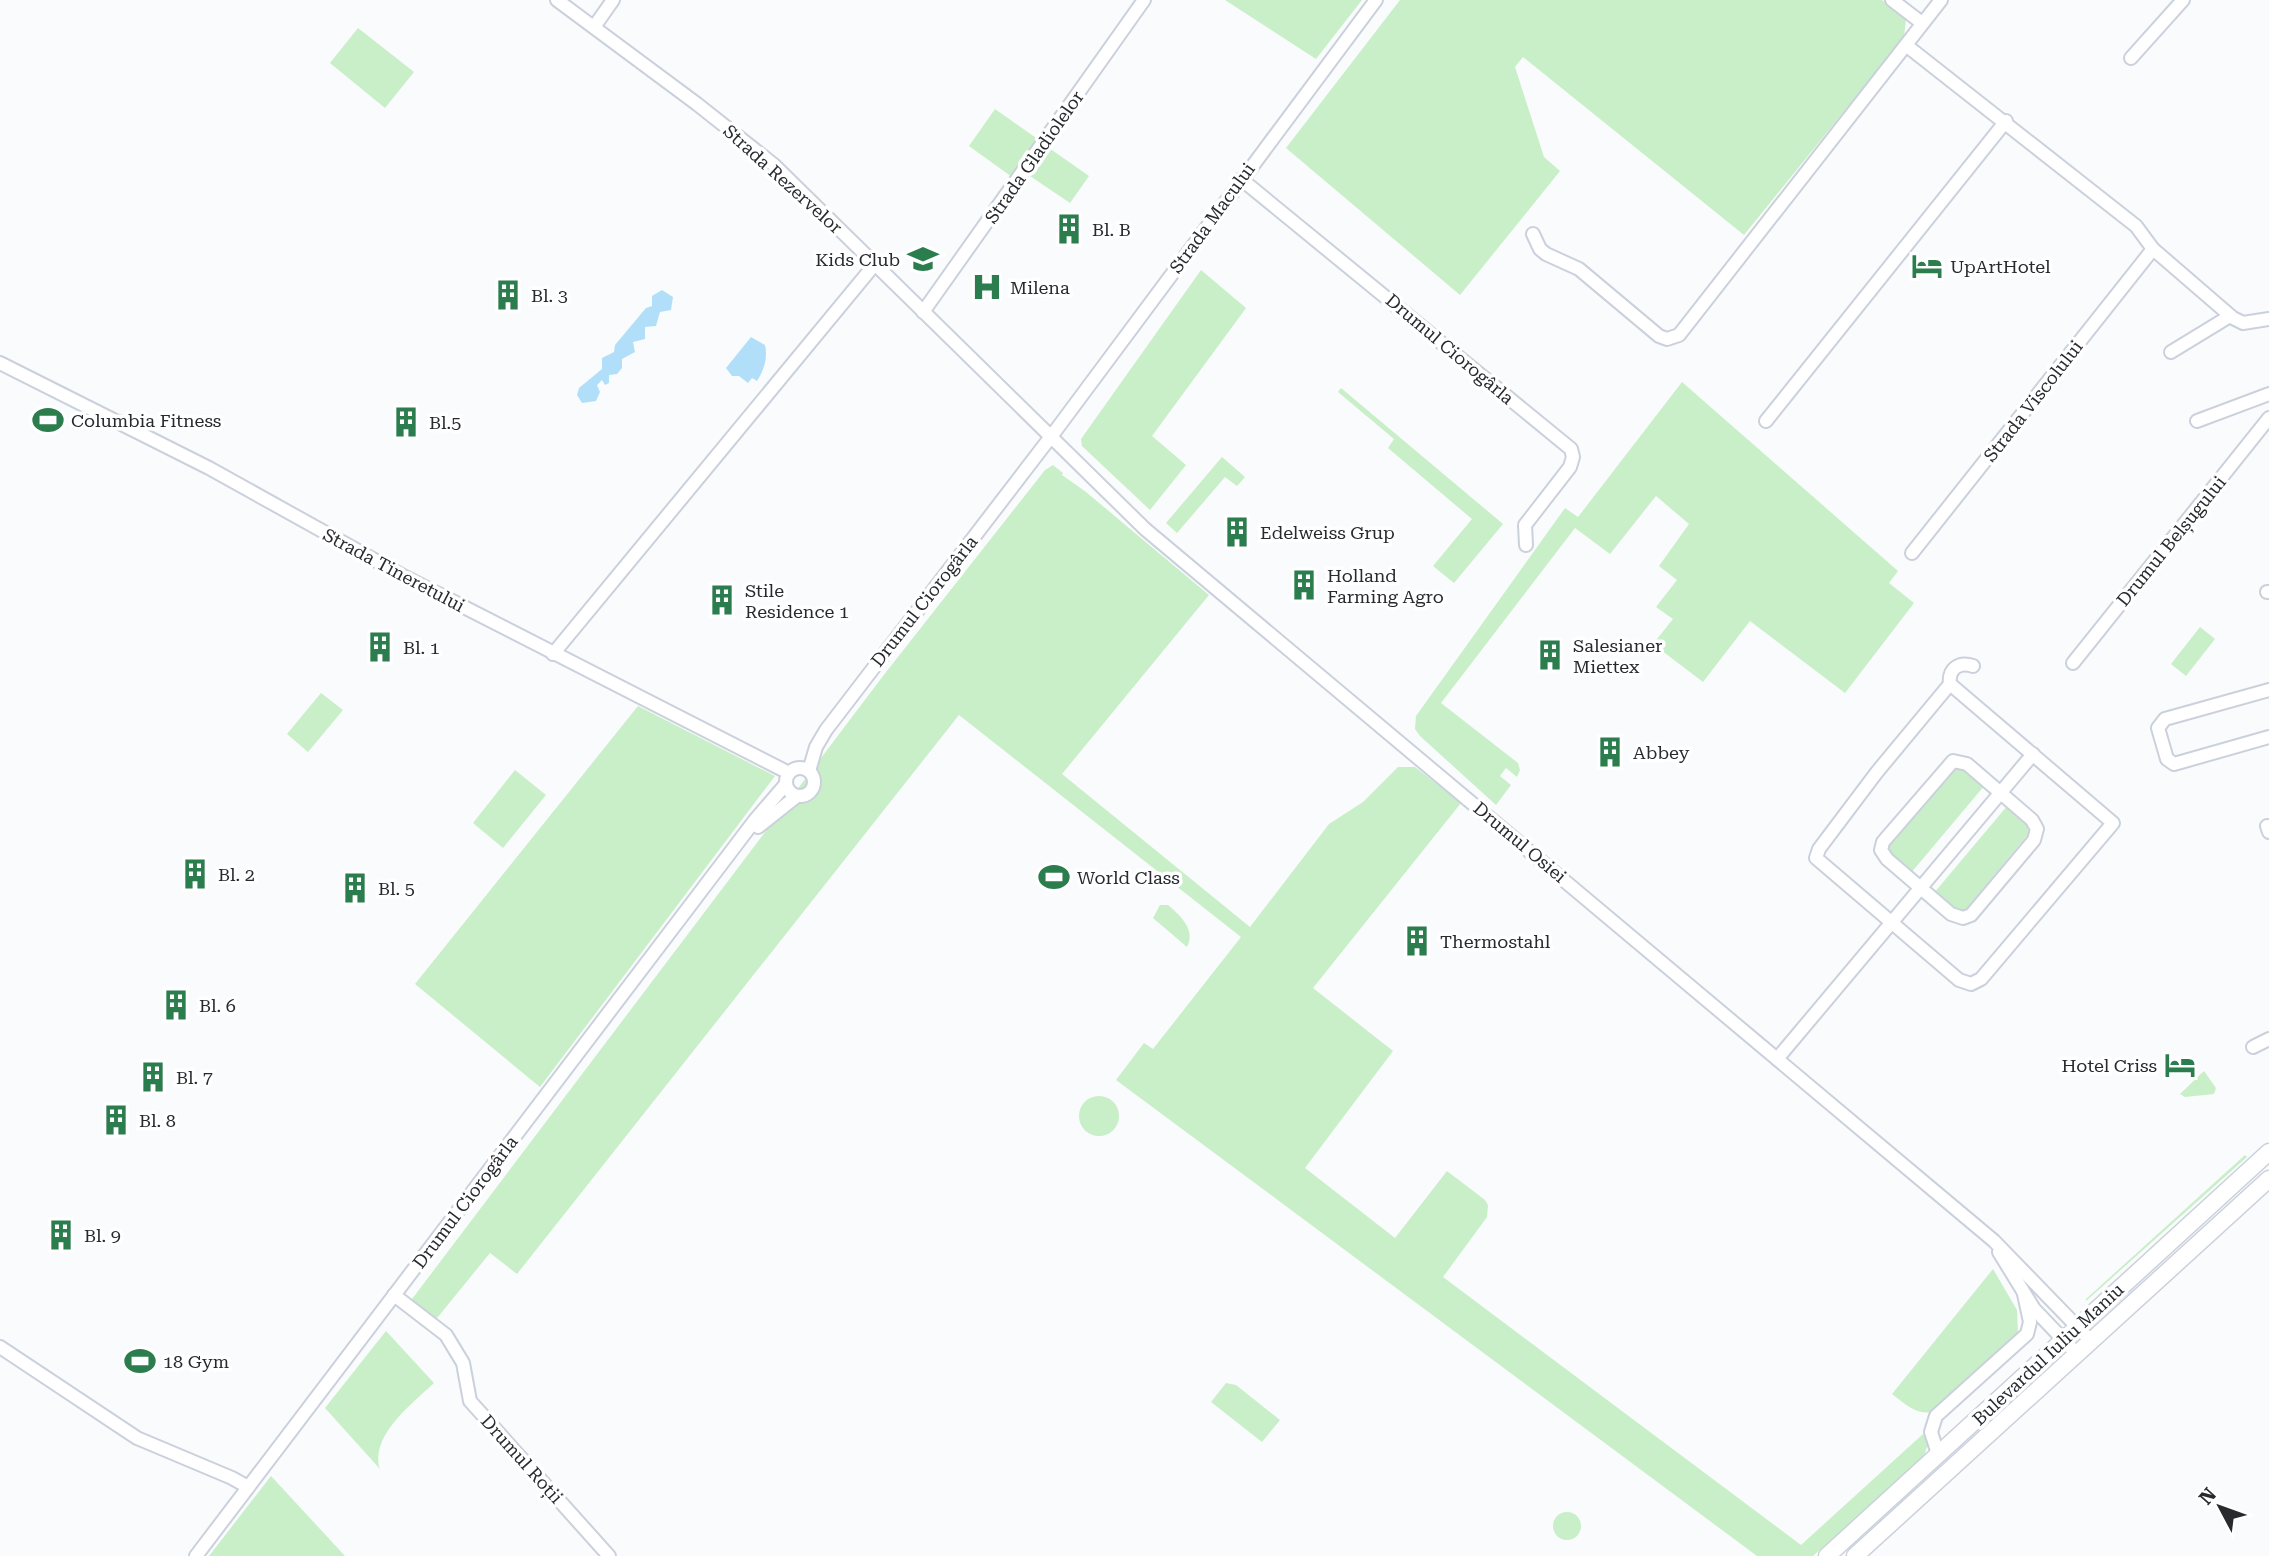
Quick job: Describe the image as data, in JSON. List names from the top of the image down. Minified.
{"streets":{"main road":["Bulevardul Iuliu Maniu"],"street":["Strada Gladiolelor","Strada Rezervelor","Strada Macului","Drumul Ciorogârla","Strada Viscolului","Drumul Belșugului","Strada Tineretului","Drumul Osiei","Drumul Roții"]},"crossings":[["Strada Gladiolelor","Strada Rezervelor"],["Strada Rezervelor","Strada Macului"],["Strada Rezervelor","Drumul Ciorogârla"],["Strada Rezervelor","Drumul Osiei"],["Strada Macului","Drumul Ciorogârla"],["Strada Macului","Drumul Osiei"],["Drumul Ciorogârla","Strada Tineretului"],["Drumul Ciorogârla","Drumul Osiei"],["Drumul Ciorogârla","Drumul Roții"],["Drumul Osiei","Bulevardul Iuliu Maniu"]],"places":{"building":["Bl. B","Bl. 3","Bl.5","Edelweiss Grup","Holland Farming Agro","Stile Residence 1","Bl. 1","Salesianer Miettex","Abbey","Bl. 2","Bl. 5","Thermostahl","Bl. 6","Bl. 7","Bl. 8","Bl. 9"],"school or university":["Kids Club"],"hotel":["UpArtHotel","Hotel Criss"],"hospital":["Milena"],"sports":["Columbia Fitness","World Class","18 Gym"]},"north":"top left"}
